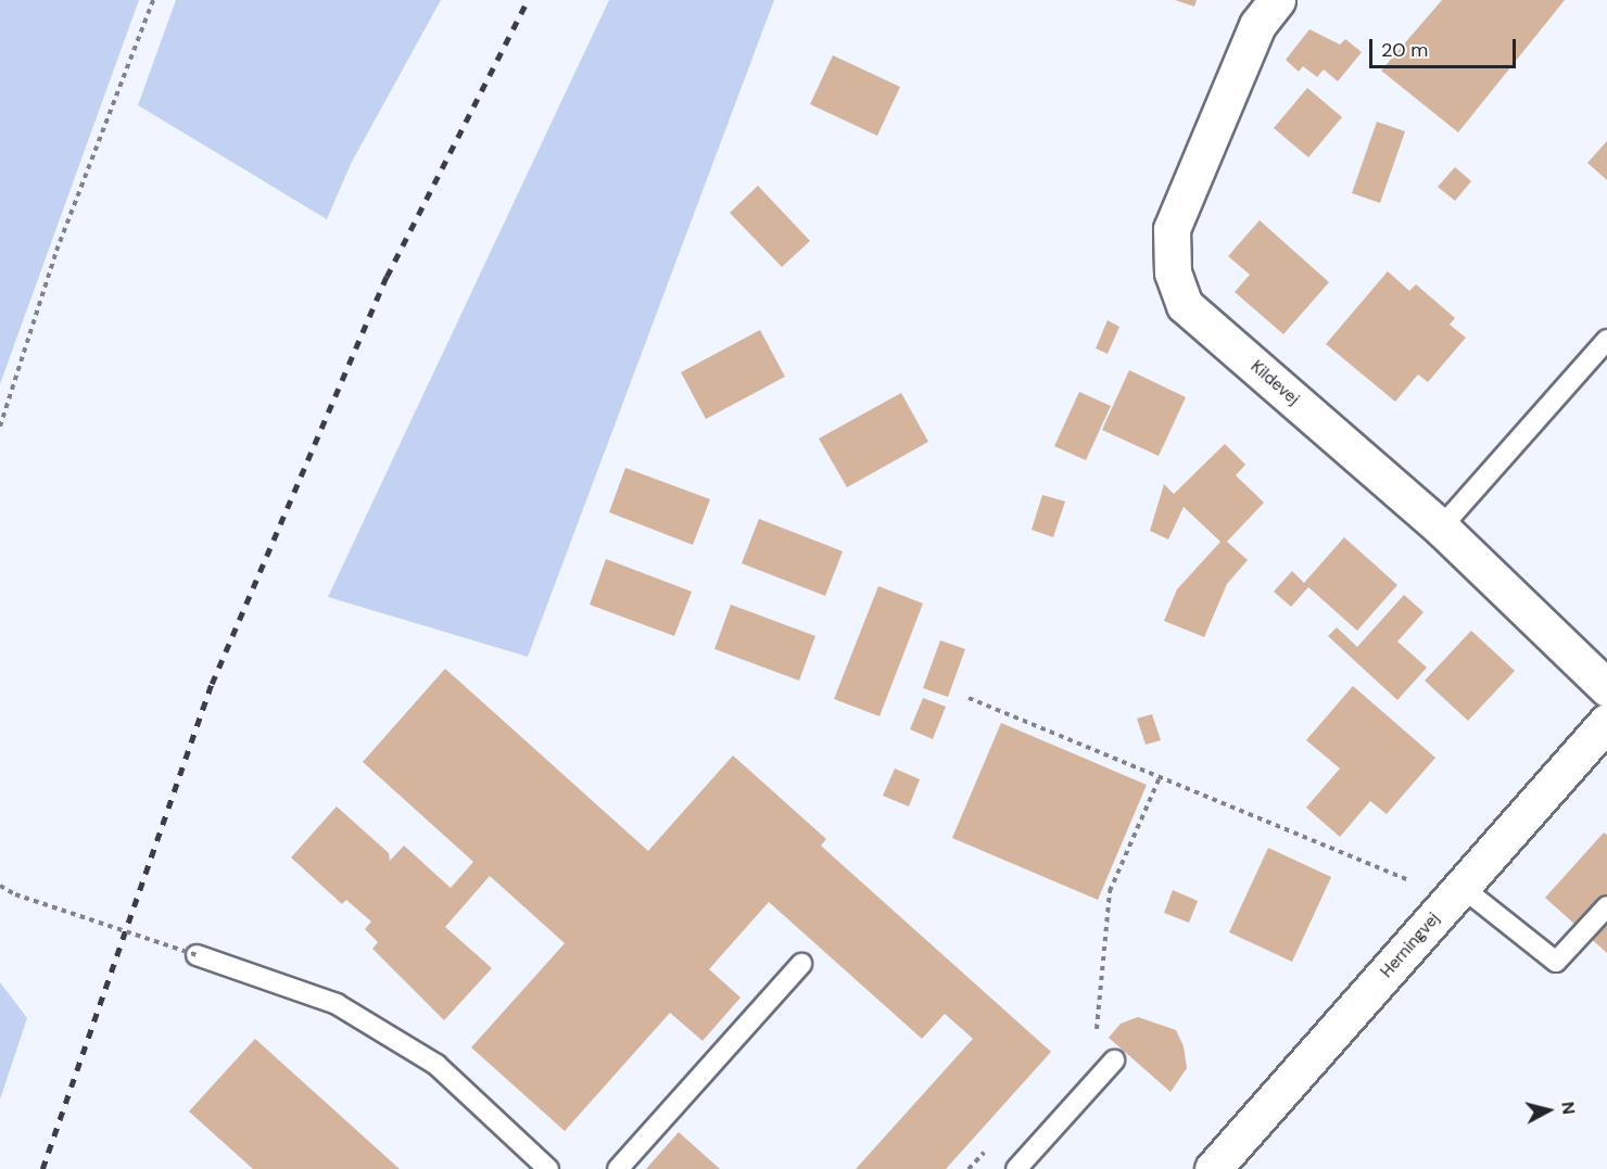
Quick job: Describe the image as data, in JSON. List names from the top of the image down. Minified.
{"streets":{"street":["Kildevej","Herningvej"]},"scale_bar":"20 m","north":"right"}
